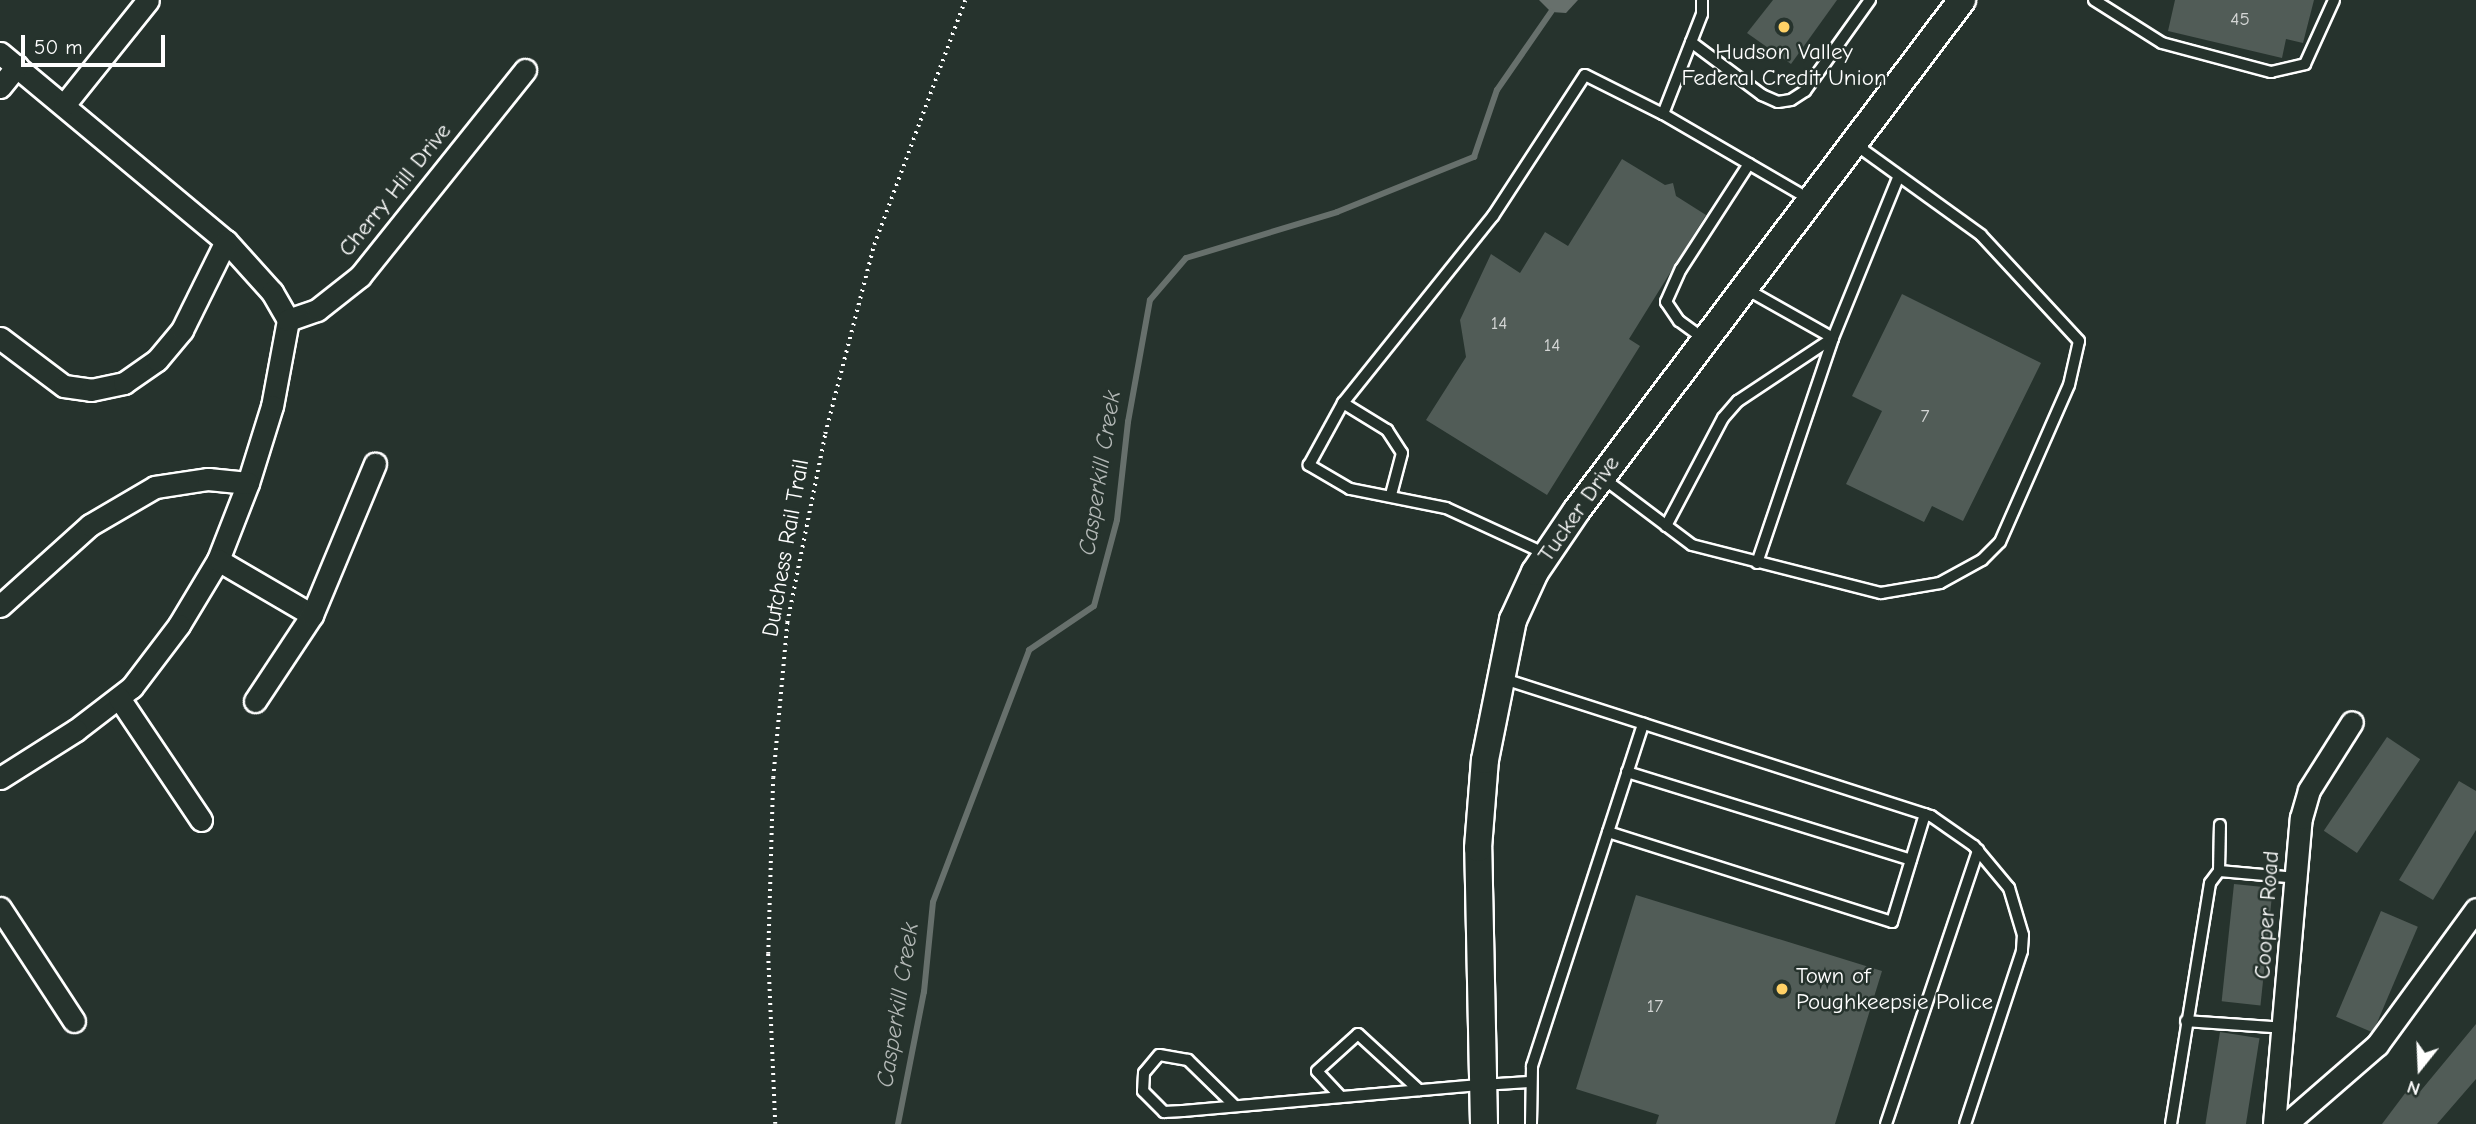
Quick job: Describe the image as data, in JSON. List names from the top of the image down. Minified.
{"streets":{"street":["Cherry Hill Drive","Tucker Drive","Cooper Road"],"path":["Dutchess Rail Trail"]},"water":["Casperkill Creek"],"places":["Hudson Valley Federal Credit Union","Town of Poughkeepsie Police"],"house_numbers":["45","14","14","7","17"],"scale_bar":"50 m","north":"bottom"}
